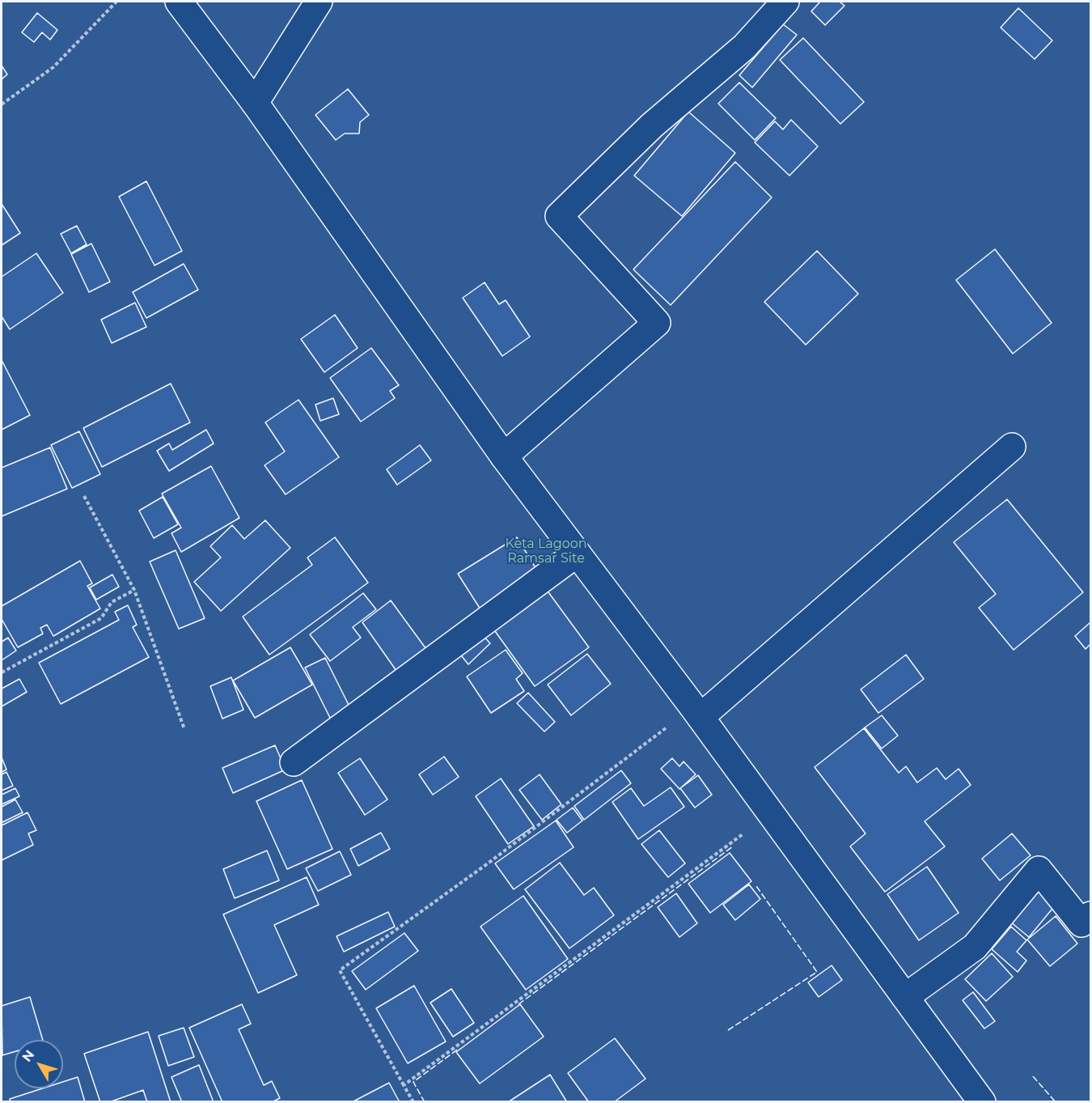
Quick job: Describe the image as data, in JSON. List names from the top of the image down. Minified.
{"parks":["Keta Lagoon Ramsar Site"],"north":"top left"}
